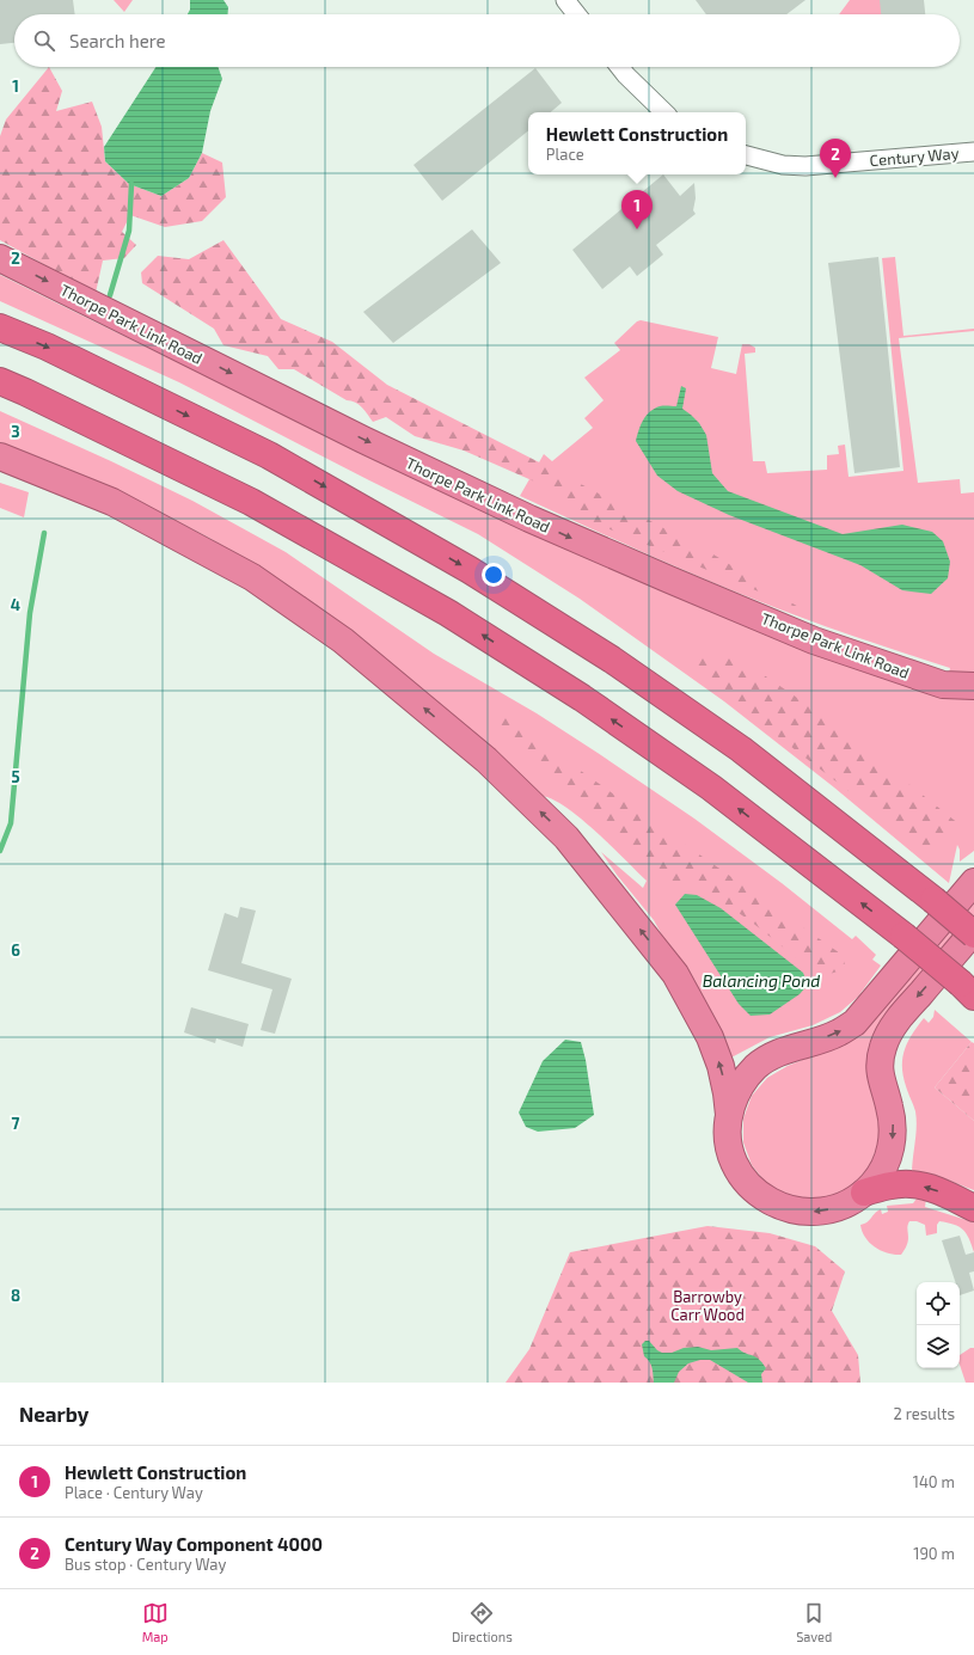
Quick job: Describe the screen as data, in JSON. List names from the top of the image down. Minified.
{"streets":{"highway":["Thorpe Park Link Road"],"street":["Century Way"]},"water":["Balancing Pond"],"parks":["Barrowby Carr Wood"],"page":{"search":"Search here","popup":["Hewlett Construction","Place"],"pins":["2","1"],"heading":["Nearby","2 results"],"list":[{"mark":"1","name":"Hewlett Construction","note":"Place · Century Way","value":"140 m"},{"mark":"2","name":"Century Way Component 4000","note":"Bus stop · Century Way","value":"190 m"}],"nav":["Map","Directions","Saved"]},"grid":{"rows":["1","2","3","4","5","6","7","8"]}}
